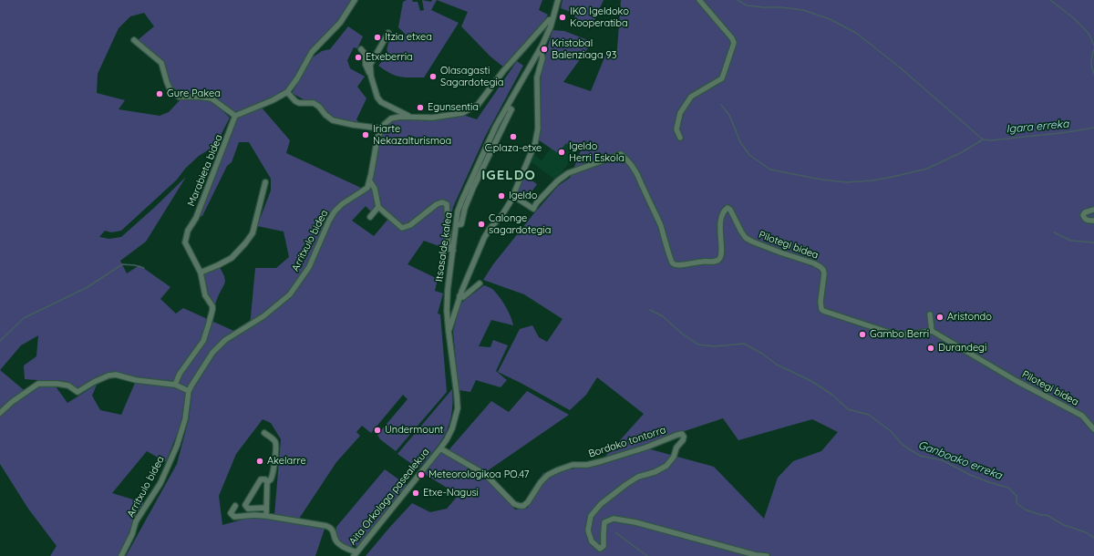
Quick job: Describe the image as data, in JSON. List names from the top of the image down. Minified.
{"streets":{"street":["Marabieta bidea","Arritxulo bidea","Pilotegi bidea","Itsasalde kalea","Bordako tontorra","Aita Orkolaga pasealekua"]},"crossings":[["Pilotegi bidea","Aita Orkolaga pasealekua"],["Itsasalde kalea","Aita Orkolaga pasealekua"],["Bordako tontorra","Aita Orkolaga pasealekua"]],"districts":["IGELDO"],"water":["Igara erreka","Ganboako erreka"],"places":["IKO Igeldoko Kooperatiba","Itzia etxea","Kristobal Balenziaga 93","Etxeberria","Olasagasti Sagardotegia","Gure Pakea","Egunsentia","Iriarte Nekazalturismoa","C.plaza-etxe","Igeldo Herri Eskola","Igeldo","Calonge sagardotegia","Aristondo","Gambo Berri","Durandegi","Undermount","Akelarre","Meteorologikoa PO.47","Etxe-Nagusi"]}
